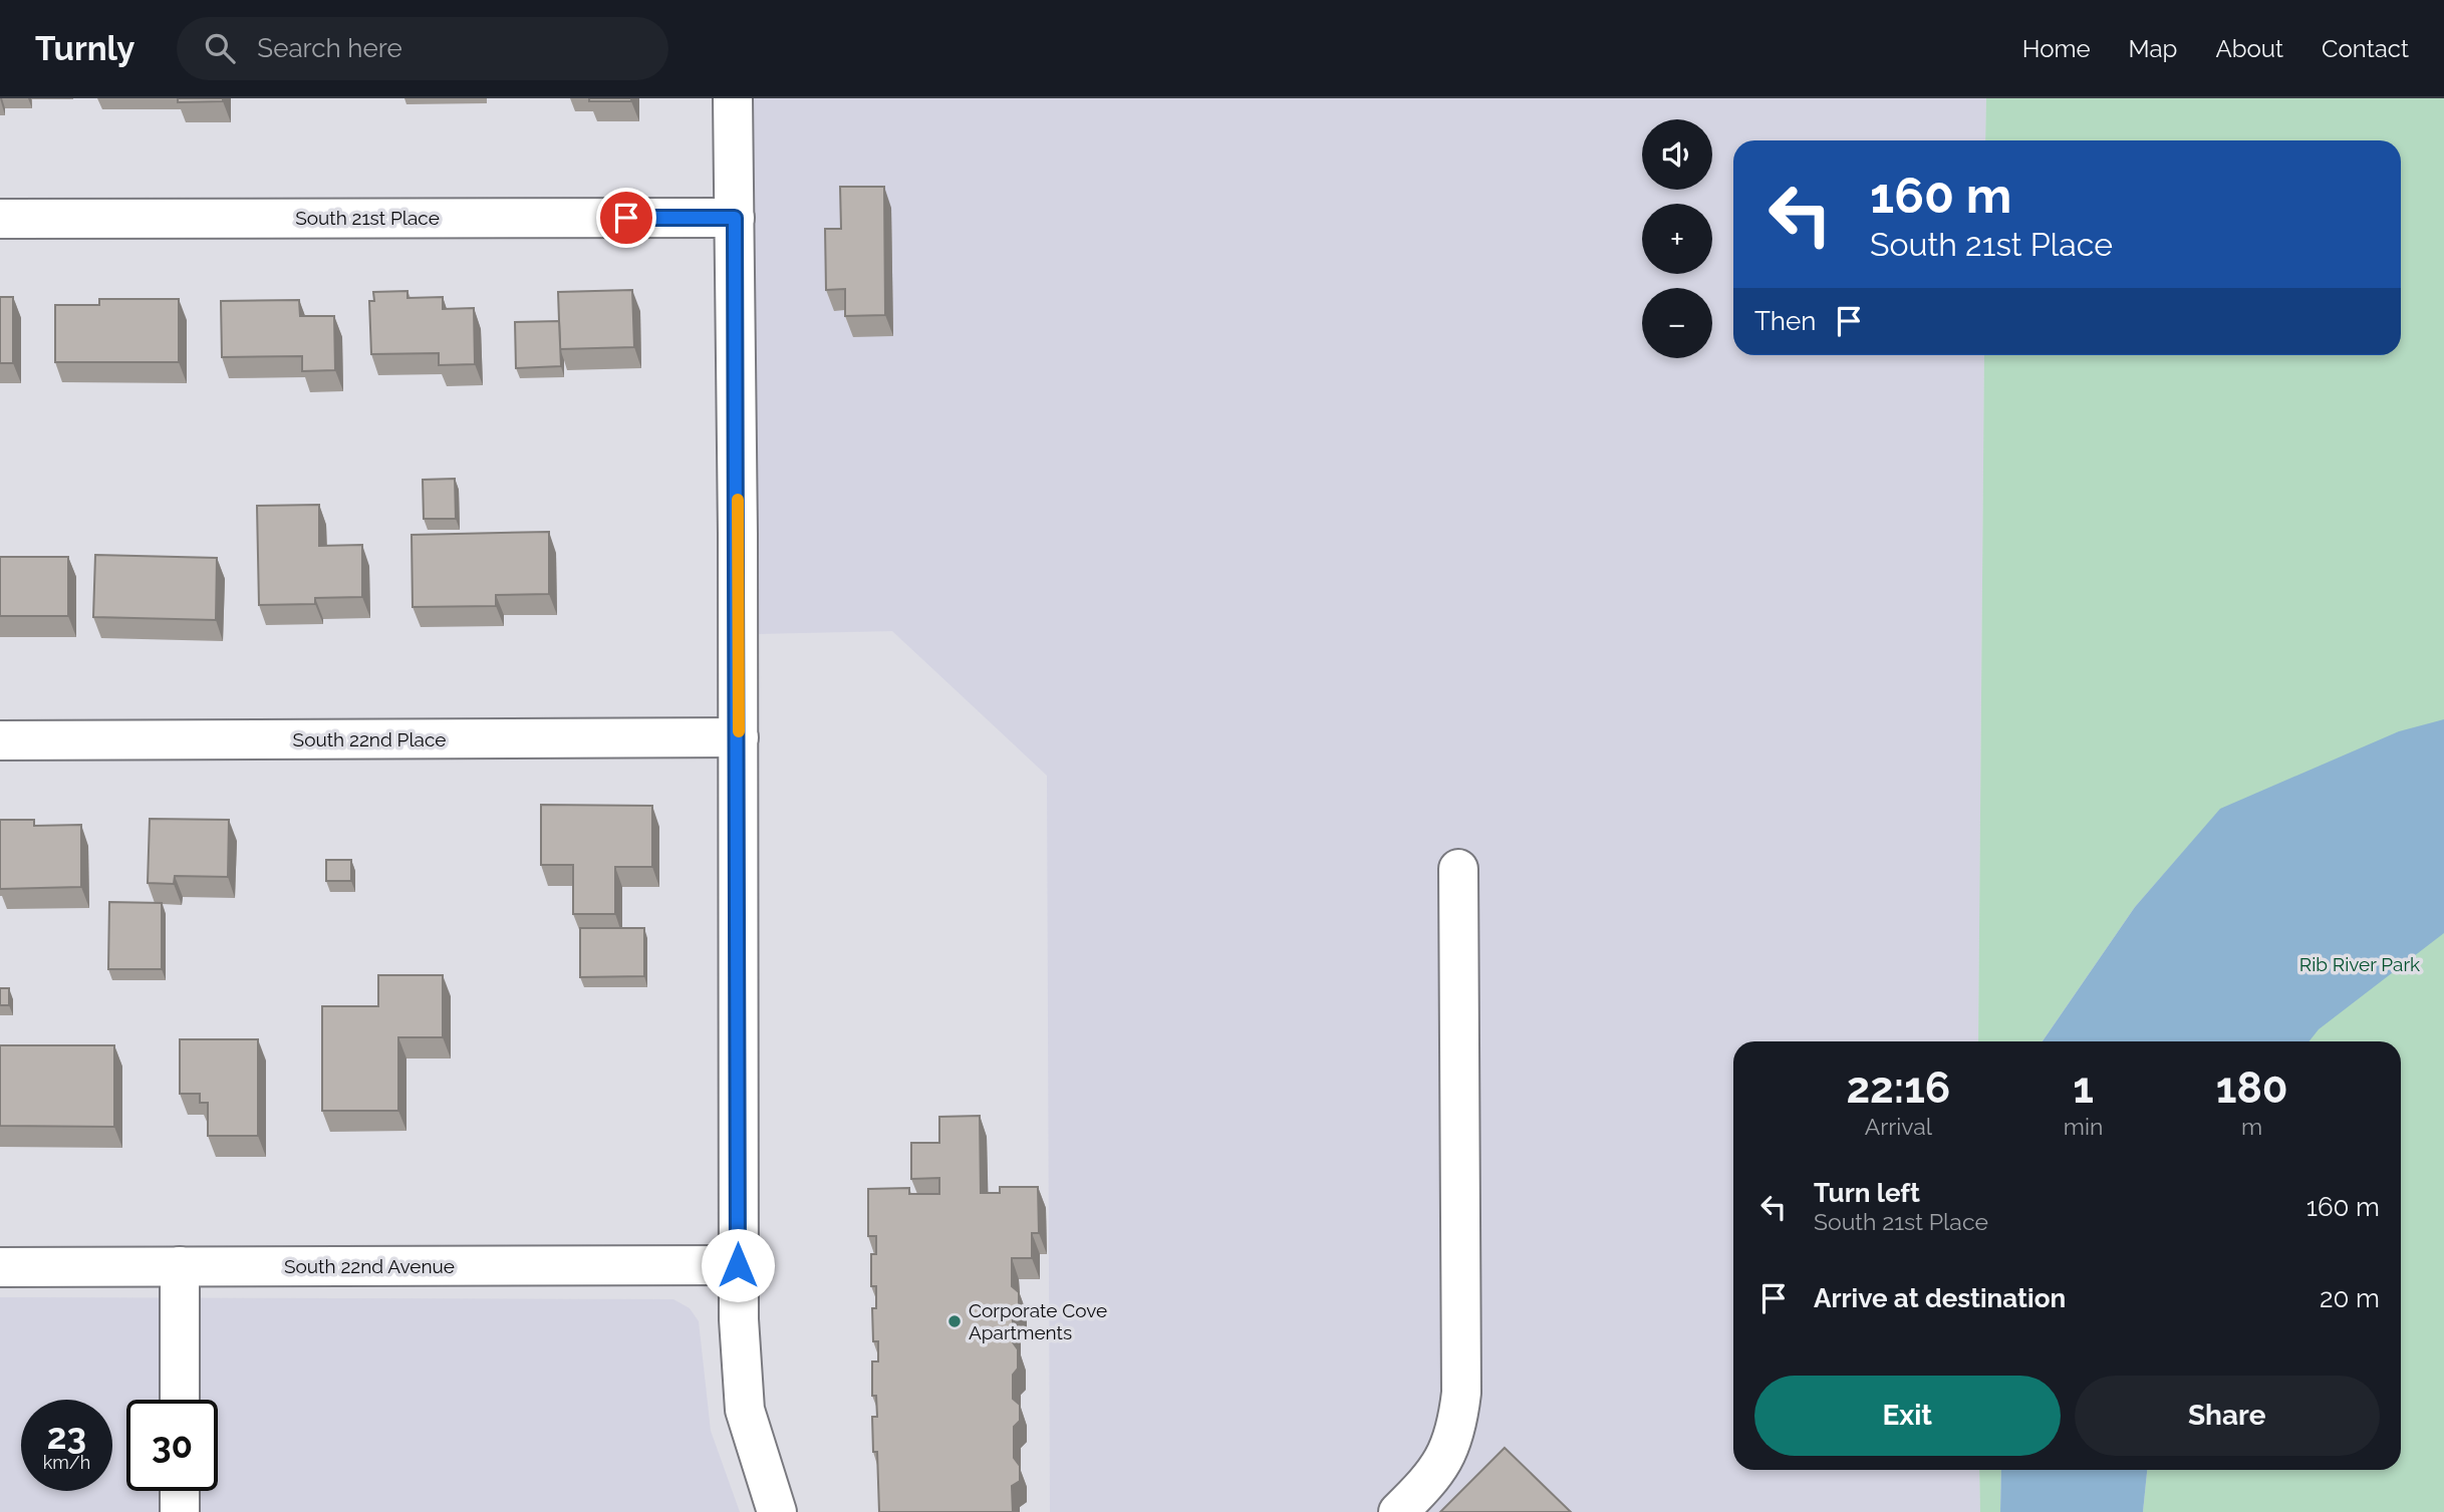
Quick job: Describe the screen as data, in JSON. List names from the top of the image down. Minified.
{"streets":{"street":["South 21st Place","South 22nd Place","South 22nd Avenue"]},"parks":["Rib River Park"],"places":["Corporate Cove Apartments"],"page":{"header":"Turnly","search":"Search here","nav":["Home","Map","About","Contact"],"map_buttons":["+","−"],"turn":["160 m","South 21st Place"],"then":"Then","eta":["22:16","Arrival","1","min","180","m"],"list":[{"name":"Turn left","note":"South 21st Place","value":"160 m"},{"name":"Arrive at destination","value":"20 m"}],"buttons":["Exit","Share"],"speed":"23 km/h","limit":"30"}}
